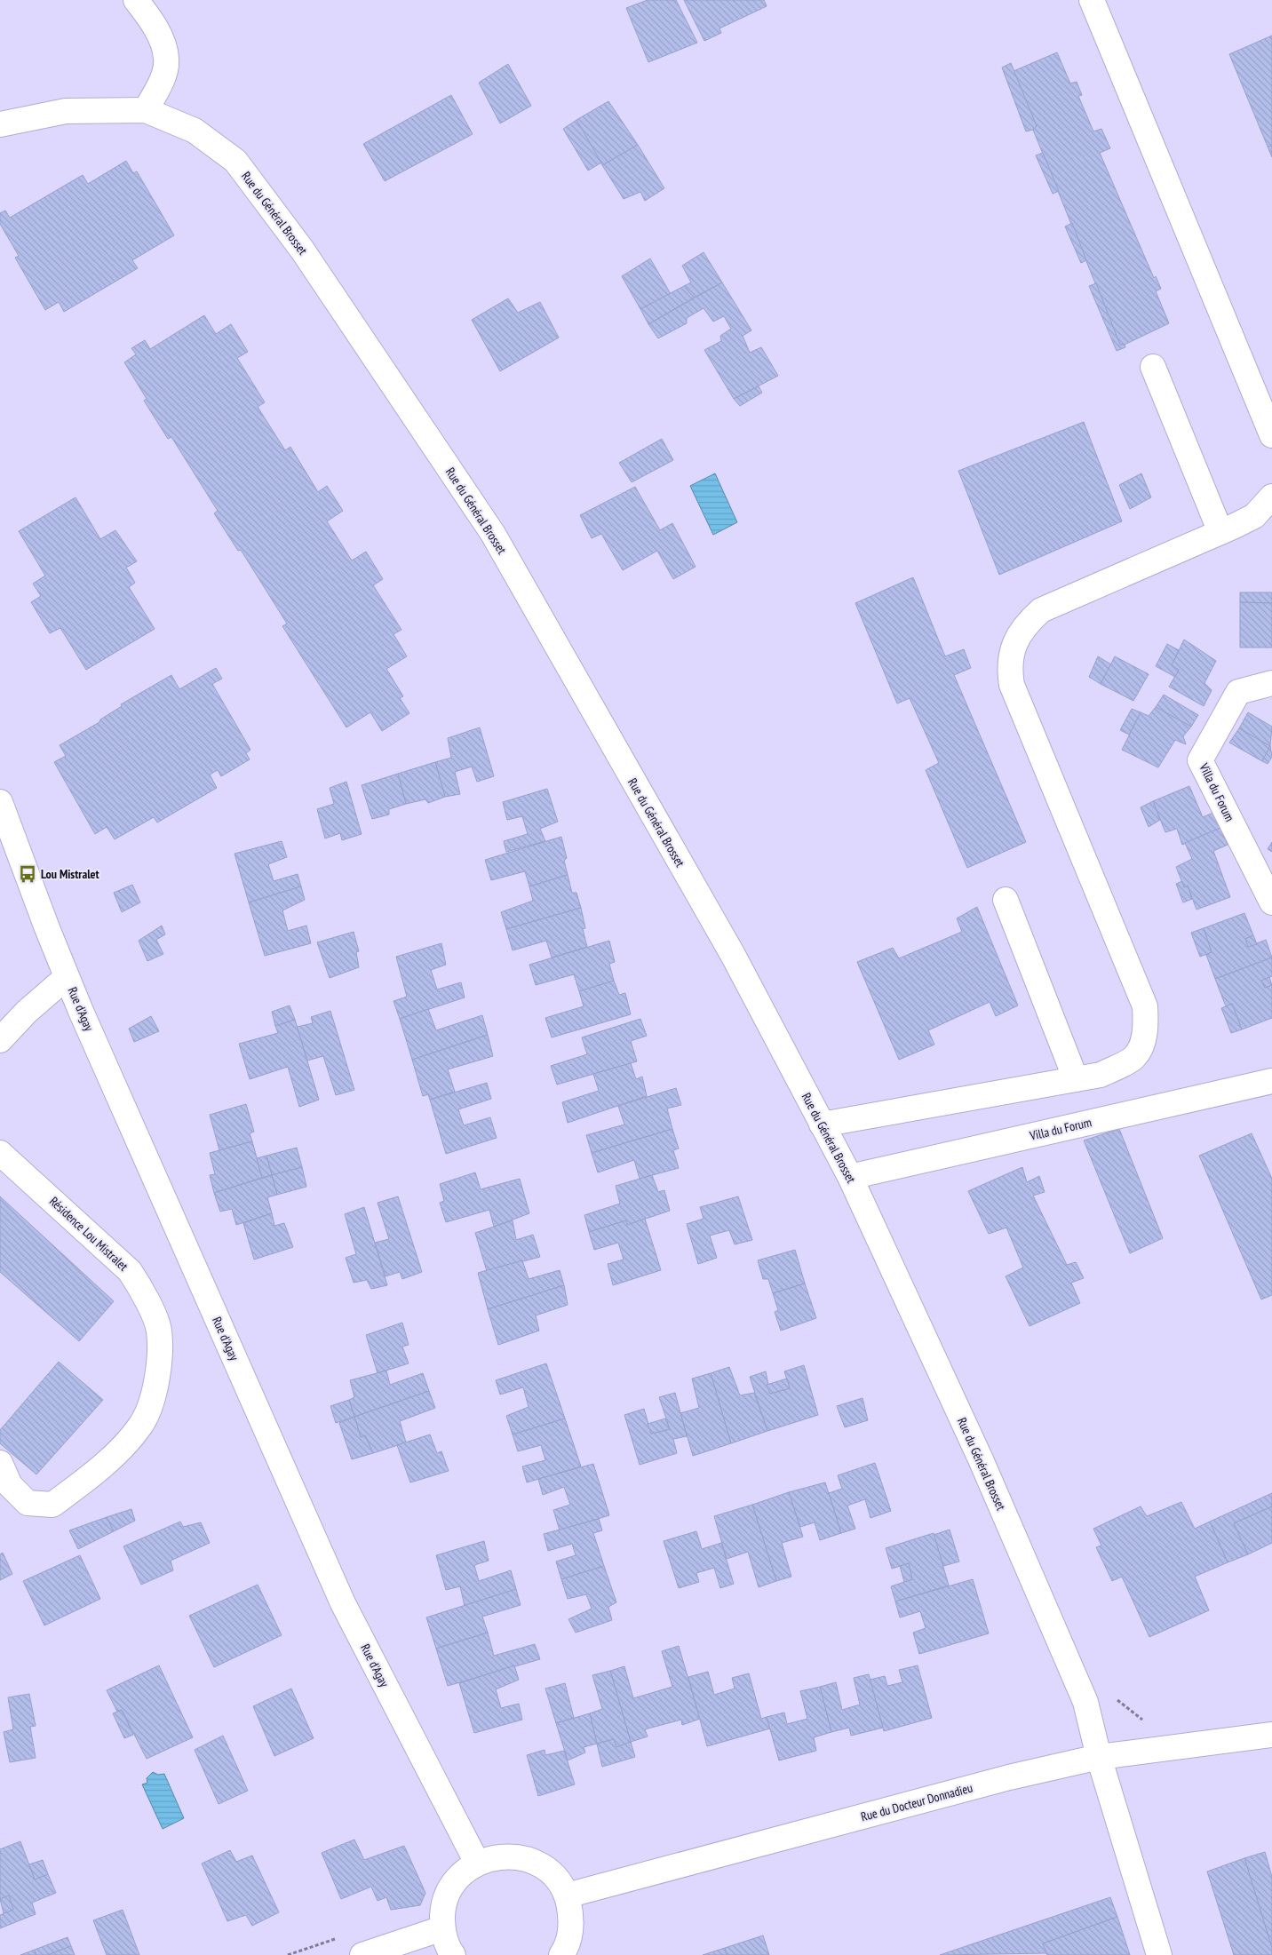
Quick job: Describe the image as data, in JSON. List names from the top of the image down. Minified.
{"streets":{"street":["Rue du Général Brosset","Villa du Forum","Rue d'Agay","Résidence Lou Mistralet","Rue du Docteur Donnadieu"]},"crossings":[["Rue du Général Brosset","Villa du Forum"],["Rue du Général Brosset","Rue du Docteur Donnadieu"]],"places":{"bus stop":["Lou Mistralet"]}}
